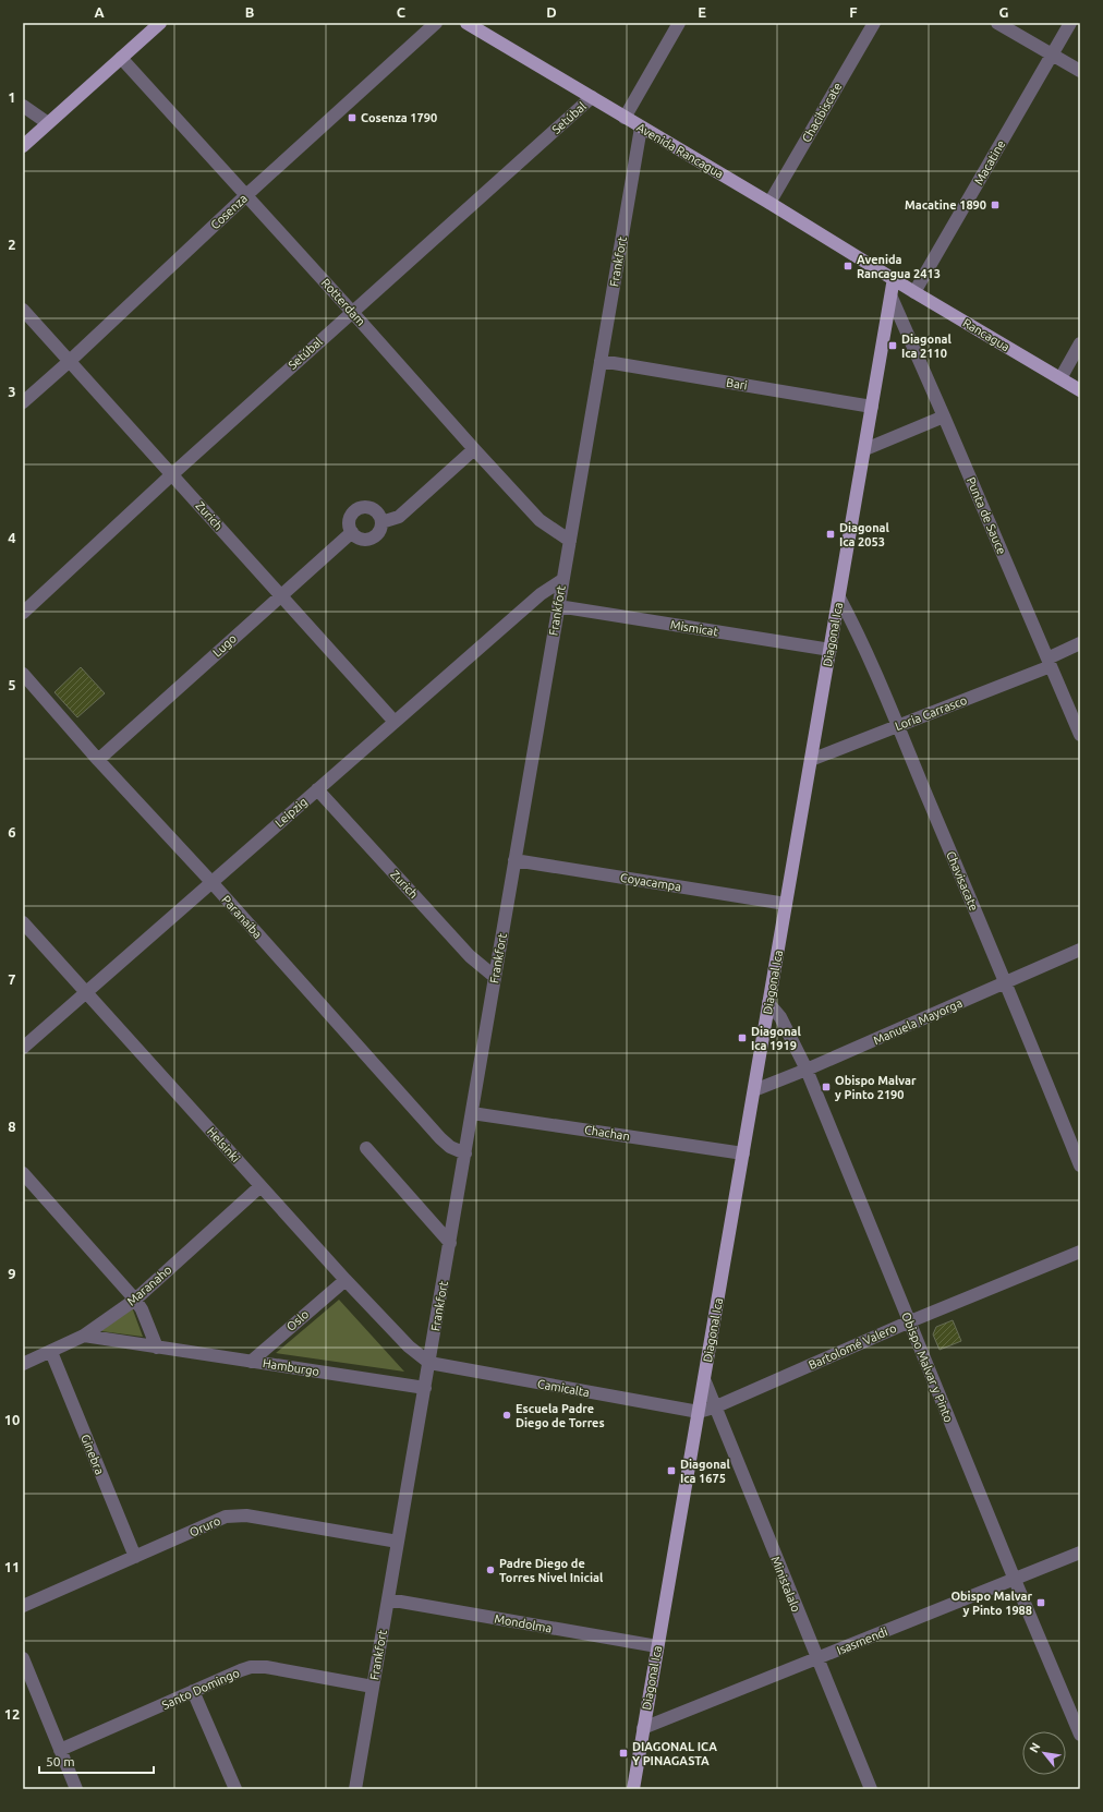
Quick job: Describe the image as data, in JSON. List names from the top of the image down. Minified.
{"streets":{"main road":["Avenida Rancagua","Rancagua","Diagonal Ica"],"street":["Chacibiscate","Setúbal","Macatine","Cosenza","Frankfort","Rotterdam","Bari","Zurich","Punta de Sauce","Mismicat","Lugo","Loria Carrasco","Leipzig","Chavisacate","Coyacampa","Paranaiba","Manuela Mayorga","Chachan","Helsinki","Maranaho","Oslo","Bartolomé Valero","Hamburgo","Obispo Malvar y Pinto","Camicalta","Ginebra","Oruro","Ministalalo","Mondolma","Isasmendi","Santo Domingo"]},"crossings":[["Chacibiscate","Avenida Rancagua"],["Setúbal","Avenida Rancagua"],["Setúbal","Rotterdam"],["Setúbal","Zurich"],["Avenida Rancagua","Frankfort"],["Avenida Rancagua","Rancagua"],["Avenida Rancagua","Diagonal Ica"],["Macatine","Rancagua"],["Cosenza","Rotterdam"],["Cosenza","Zurich"],["Frankfort","Rotterdam"],["Frankfort","Bari"],["Frankfort","Zurich"],["Frankfort","Mismicat"],["Frankfort","Leipzig"],["Frankfort","Coyacampa"],["Frankfort","Paranaiba"],["Frankfort","Chachan"],["Frankfort","Helsinki"],["Frankfort","Hamburgo"],["Frankfort","Camicalta"],["Frankfort","Oruro"],["Frankfort","Mondolma"],["Frankfort","Santo Domingo"],["Rancagua","Diagonal Ica"],["Bari","Diagonal Ica"],["Zurich","Lugo"],["Zurich","Leipzig"],["Punta de Sauce","Diagonal Ica"],["Punta de Sauce","Loria Carrasco"],["Mismicat","Diagonal Ica"],["Diagonal Ica","Loria Carrasco"],["Diagonal Ica","Chavisacate"],["Diagonal Ica","Coyacampa"],["Diagonal Ica","Manuela Mayorga"],["Diagonal Ica","Chachan"],["Diagonal Ica","Bartolomé Valero"],["Diagonal Ica","Obispo Malvar y Pinto"],["Diagonal Ica","Camicalta"],["Diagonal Ica","Ministalalo"],["Diagonal Ica","Mondolma"],["Diagonal Ica","Isasmendi"],["Lugo","Paranaiba"],["Loria Carrasco","Chavisacate"],["Leipzig","Paranaiba"],["Leipzig","Helsinki"],["Chavisacate","Manuela Mayorga"],["Manuela Mayorga","Obispo Malvar y Pinto"],["Helsinki","Maranaho"],["Helsinki","Oslo"],["Helsinki","Camicalta"],["Maranaho","Hamburgo"],["Maranaho","Ginebra"],["Oslo","Hamburgo"],["Bartolomé Valero","Obispo Malvar y Pinto"],["Bartolomé Valero","Camicalta"],["Bartolomé Valero","Ministalalo"],["Obispo Malvar y Pinto","Isasmendi"],["Ginebra","Oruro"],["Ministalalo","Isasmendi"]],"places":{"transit":["Cosenza 1790","Macatine 1890","Avenida Rancagua 2413","Diagonal Ica 2110","Diagonal Ica 2053","Diagonal Ica 1919","Obispo Malvar y Pinto 2190","Diagonal Ica 1675","Obispo Malvar y Pinto 1988","DIAGONAL ICA Y PINAGASTA"],"other":["Escuela Padre Diego de Torres","Padre Diego de Torres Nivel Inicial"]},"scale_bar":"50 m","north":"top left","grid":{"columns":["A","B","C","D","E","F","G"],"rows":["1","2","3","4","5","6","7","8","9","10","11","12"]}}
